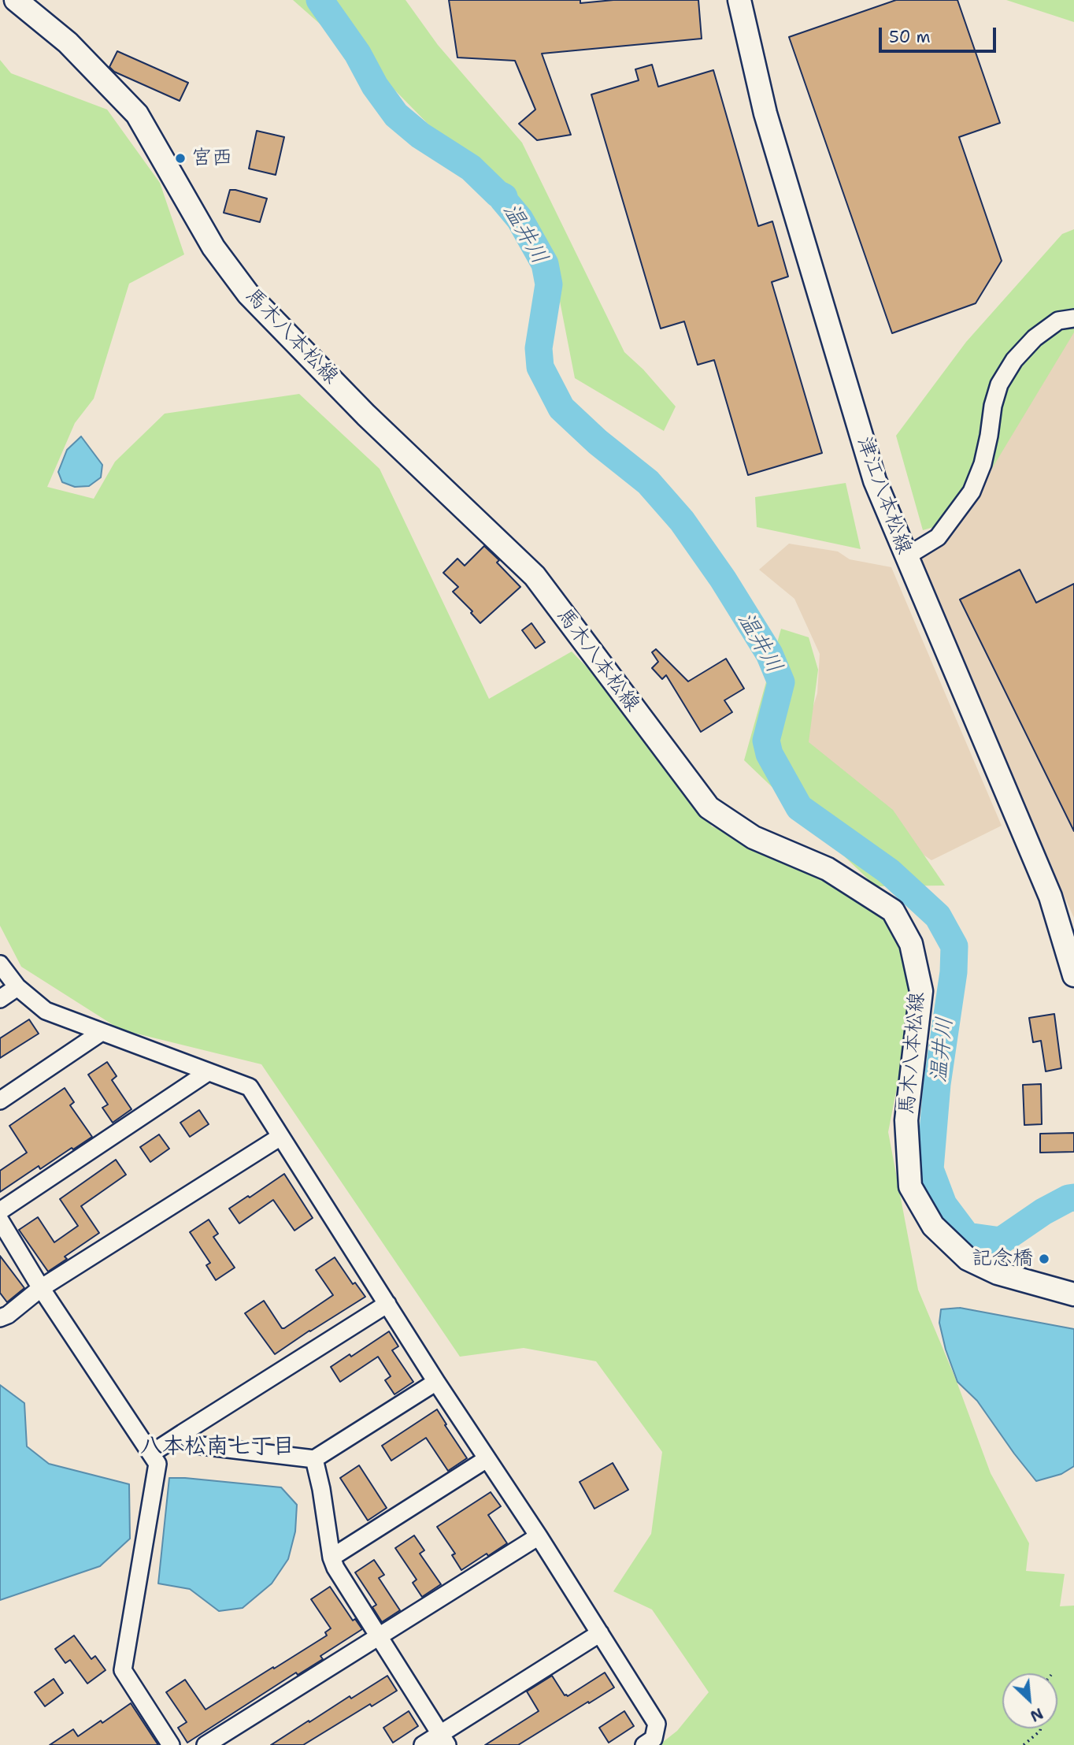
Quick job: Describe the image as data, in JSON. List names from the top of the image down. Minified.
{"streets":{"main road":["馬木八本松線","津江八本松線"]},"districts":["八本松南七丁目"],"water":["温井川"],"places":["宮西","記念橋"],"scale_bar":"50 m","north":"bottom right"}
